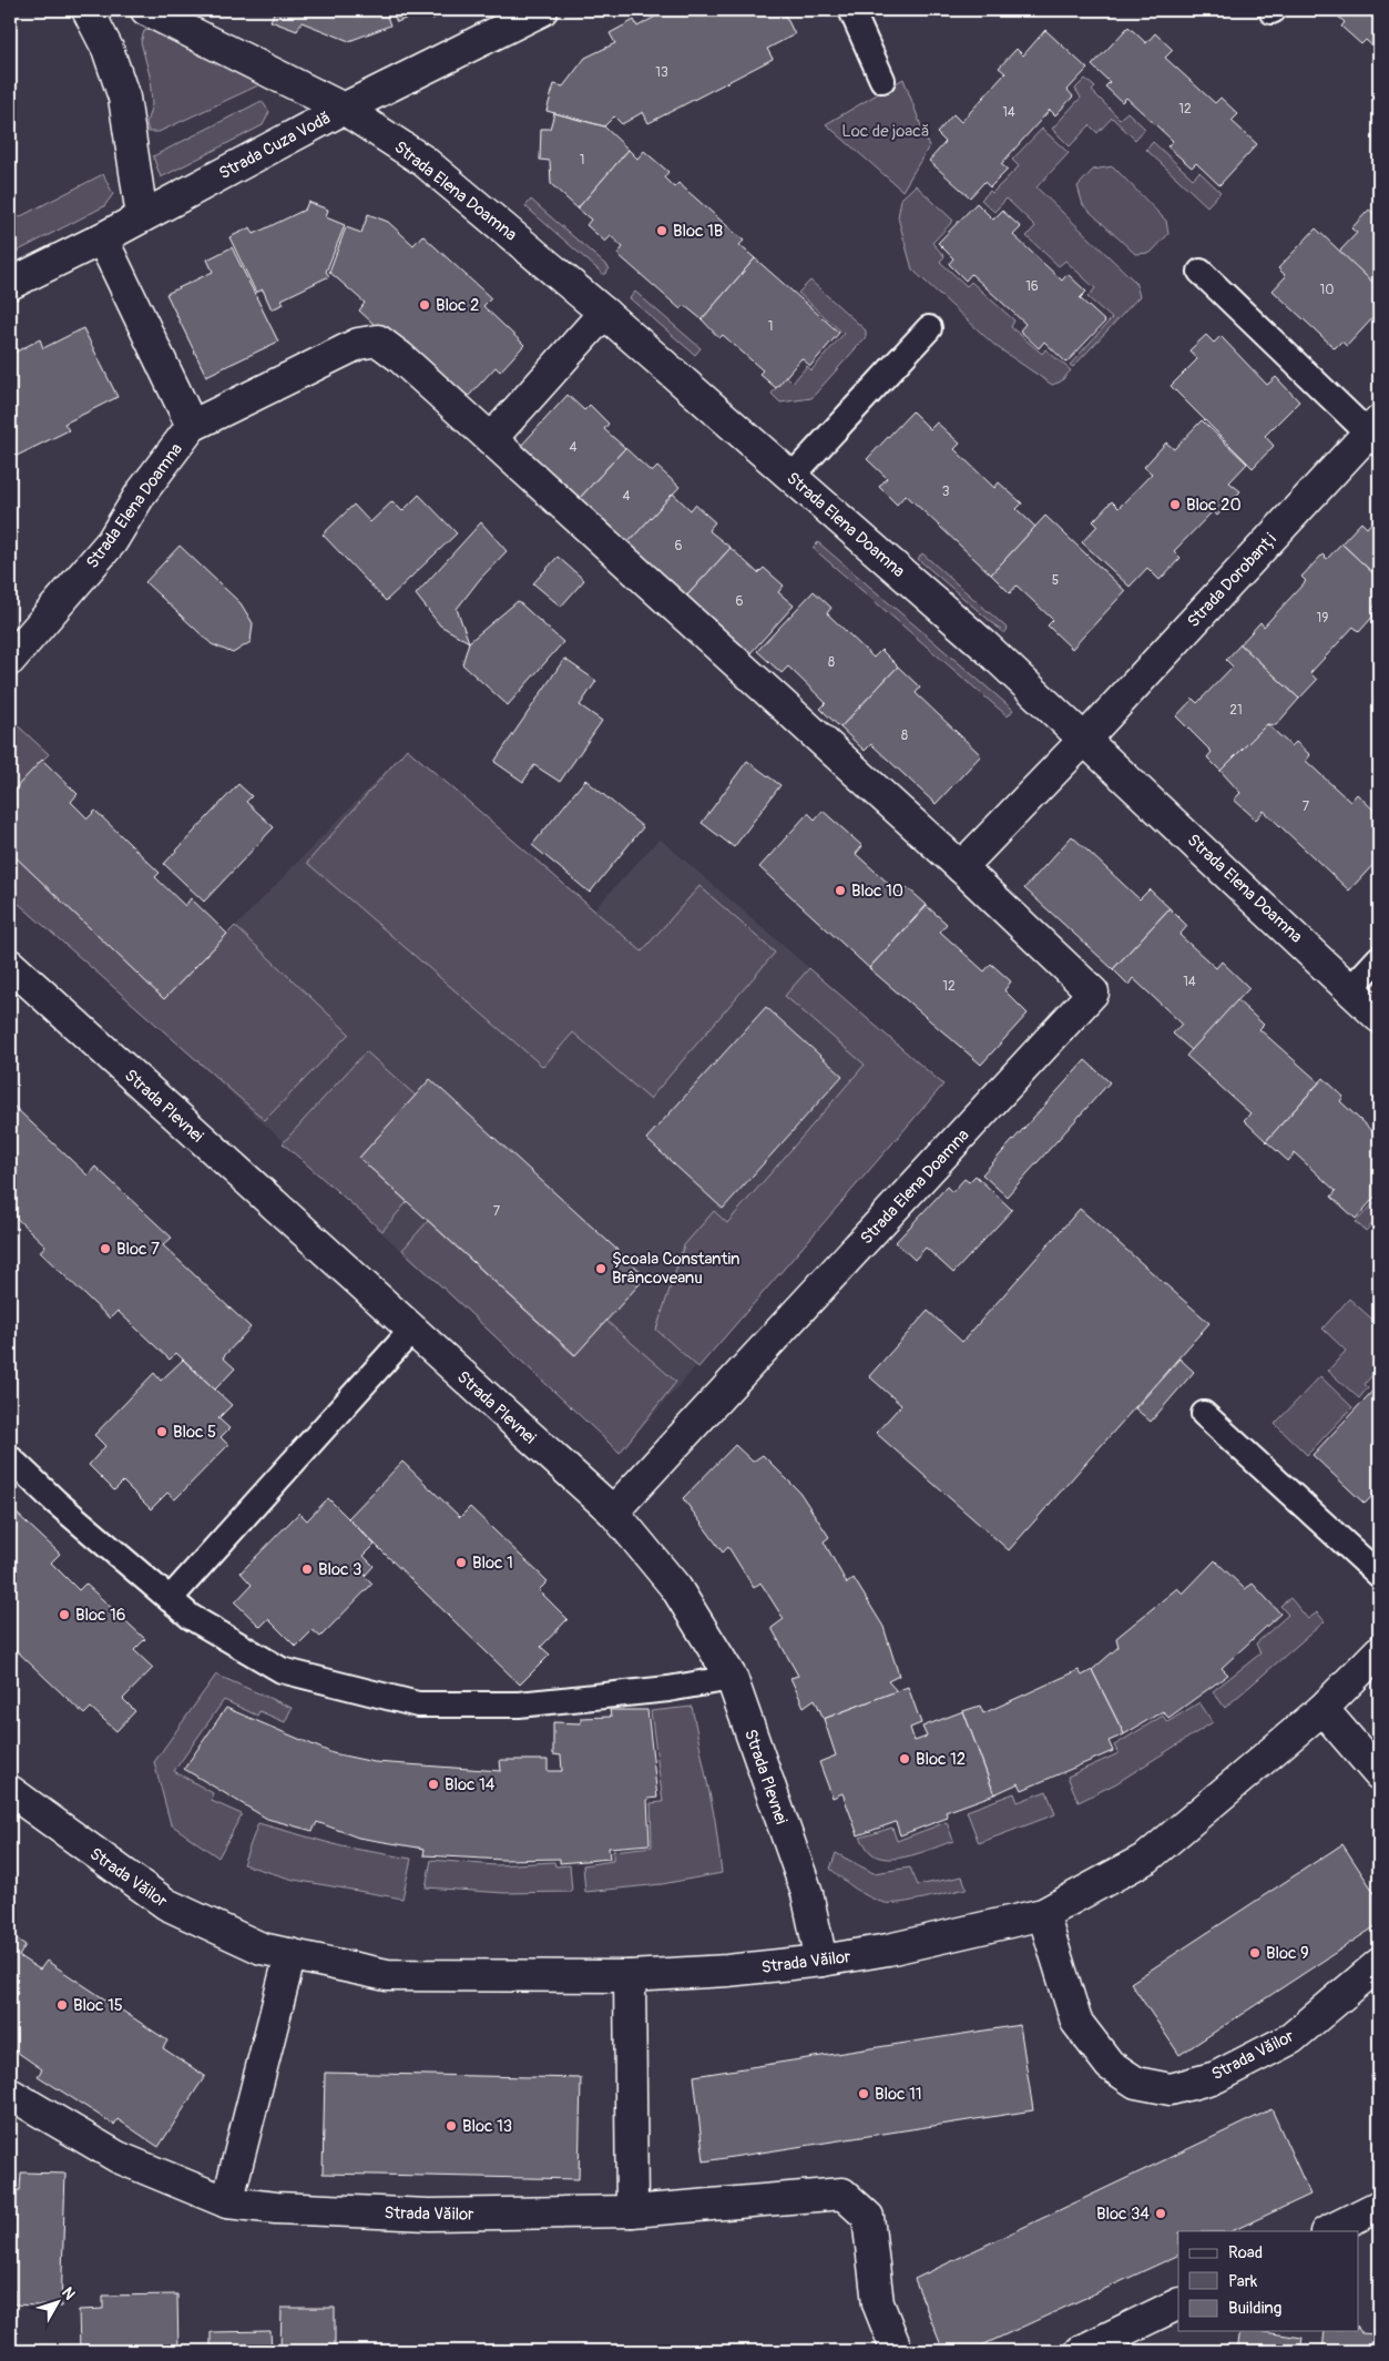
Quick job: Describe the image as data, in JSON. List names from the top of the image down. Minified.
{"streets":{"street":["Strada Cuza Vodă","Strada Elena Doamna","Strada Dorobanți","Strada Plevnei","Strada Văilor"]},"crossings":[["Strada Cuza Vodă","Strada Elena Doamna"],["Strada Elena Doamna","Strada Dorobanți"],["Strada Elena Doamna","Strada Plevnei"],["Strada Plevnei","Strada Văilor"]],"parks":["Loc de joacă"],"places":["Bloc 1B","Bloc 2","Bloc 20","Bloc 10","Bloc 7","Școala Constantin Brâncoveanu","Bloc 5","Bloc 1","Bloc 3","Bloc 16","Bloc 12","Bloc 14","Bloc 9","Bloc 15","Bloc 11","Bloc 13","Bloc 34"],"house_numbers":["13","12","14","1","16","10","1","4","3","4","6","5","6","19","8","21","8","7","14","12","7"],"legend":["Road","Park","Building"],"north":"top right"}
